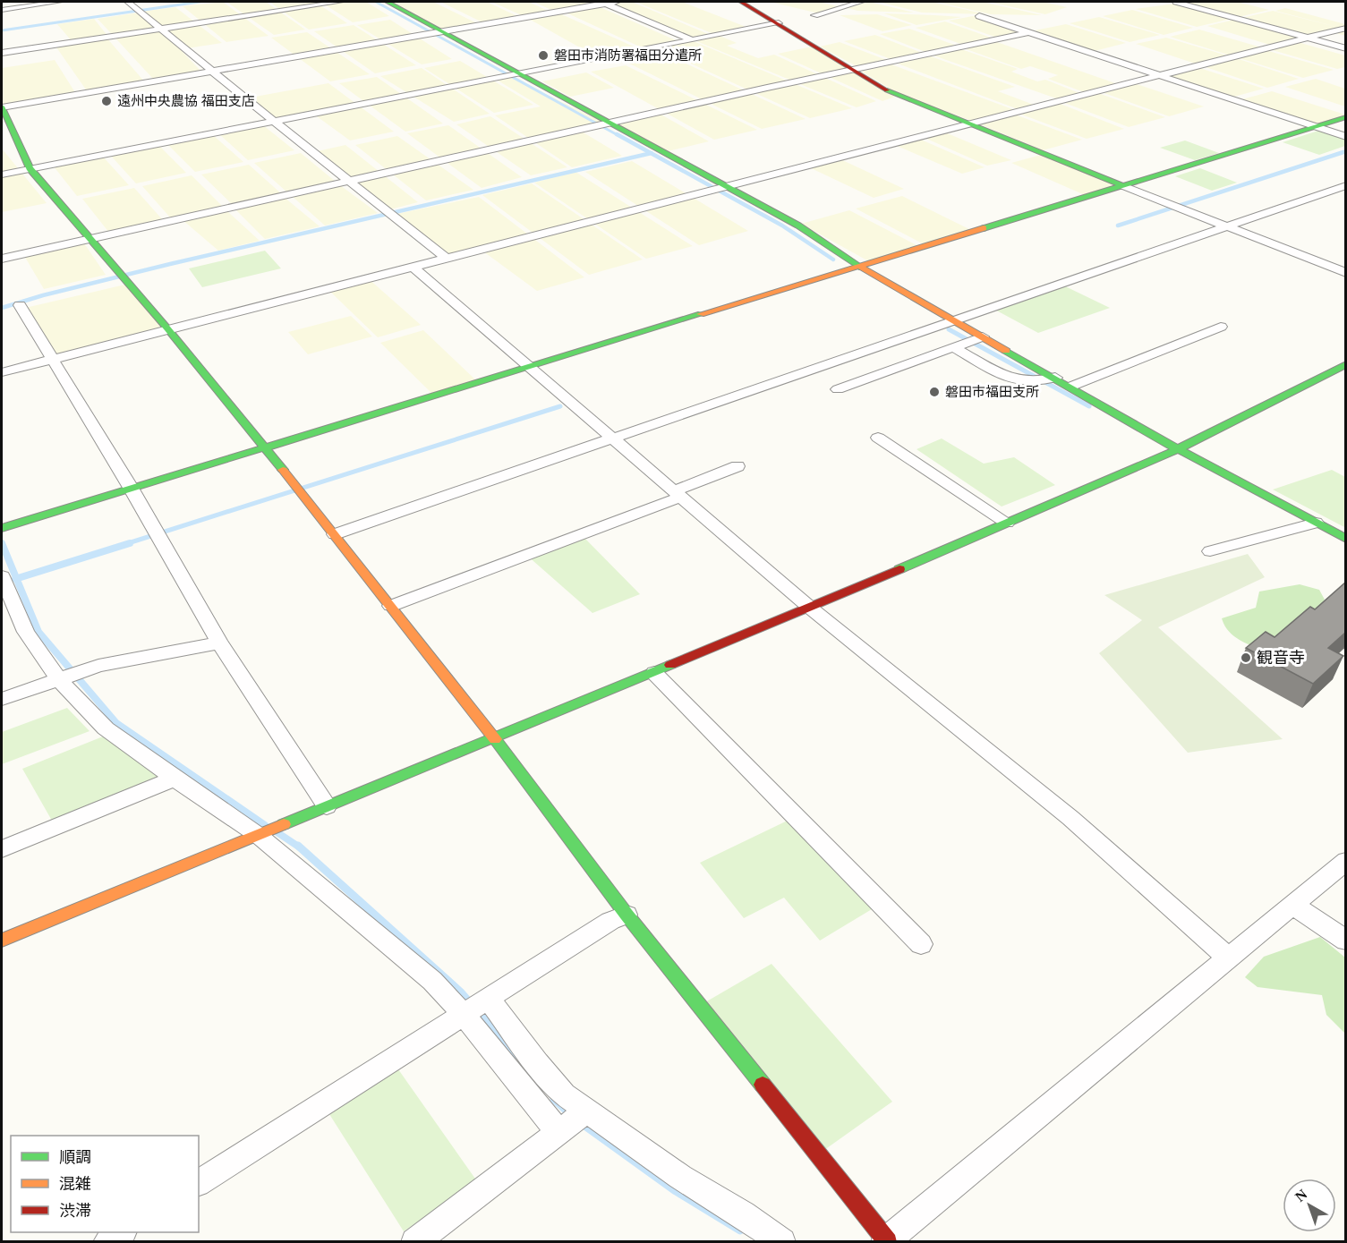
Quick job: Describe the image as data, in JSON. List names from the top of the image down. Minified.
{"places":["磐田市消防署福田分遣所","遠州中央農協 福田支店","磐田市福田支所","観音寺"],"legend":["順調","混雑","渋滞"],"north":"top left"}
